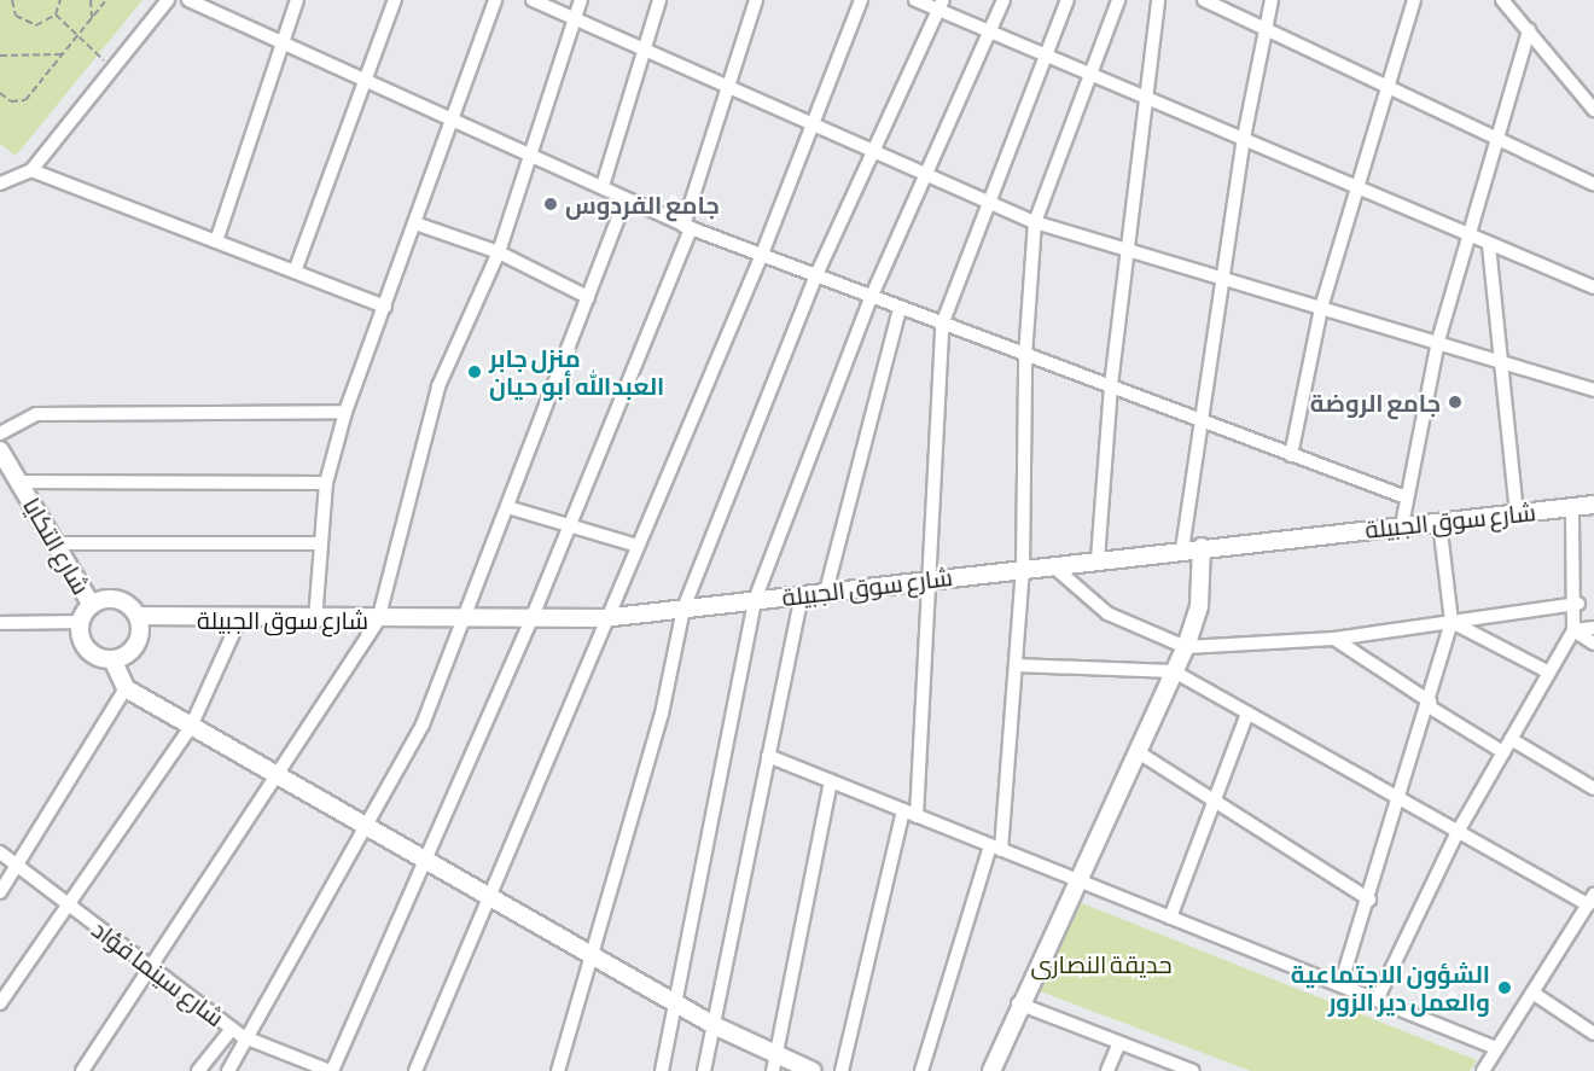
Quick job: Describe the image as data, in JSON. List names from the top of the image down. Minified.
{"streets":{"street":["شارع سوق الجبيلة","شارع التكايا","شارع سينما فؤاد"]},"crossings":[["شارع سوق الجبيلة","شارع التكايا"]],"parks":["حديقة النصارى"],"places":["جامع الفردوس","منزل جابر العبدالله أبو حيان","جامع الروضة","الشؤون الاجتماعية والعمل دير الزور"]}
